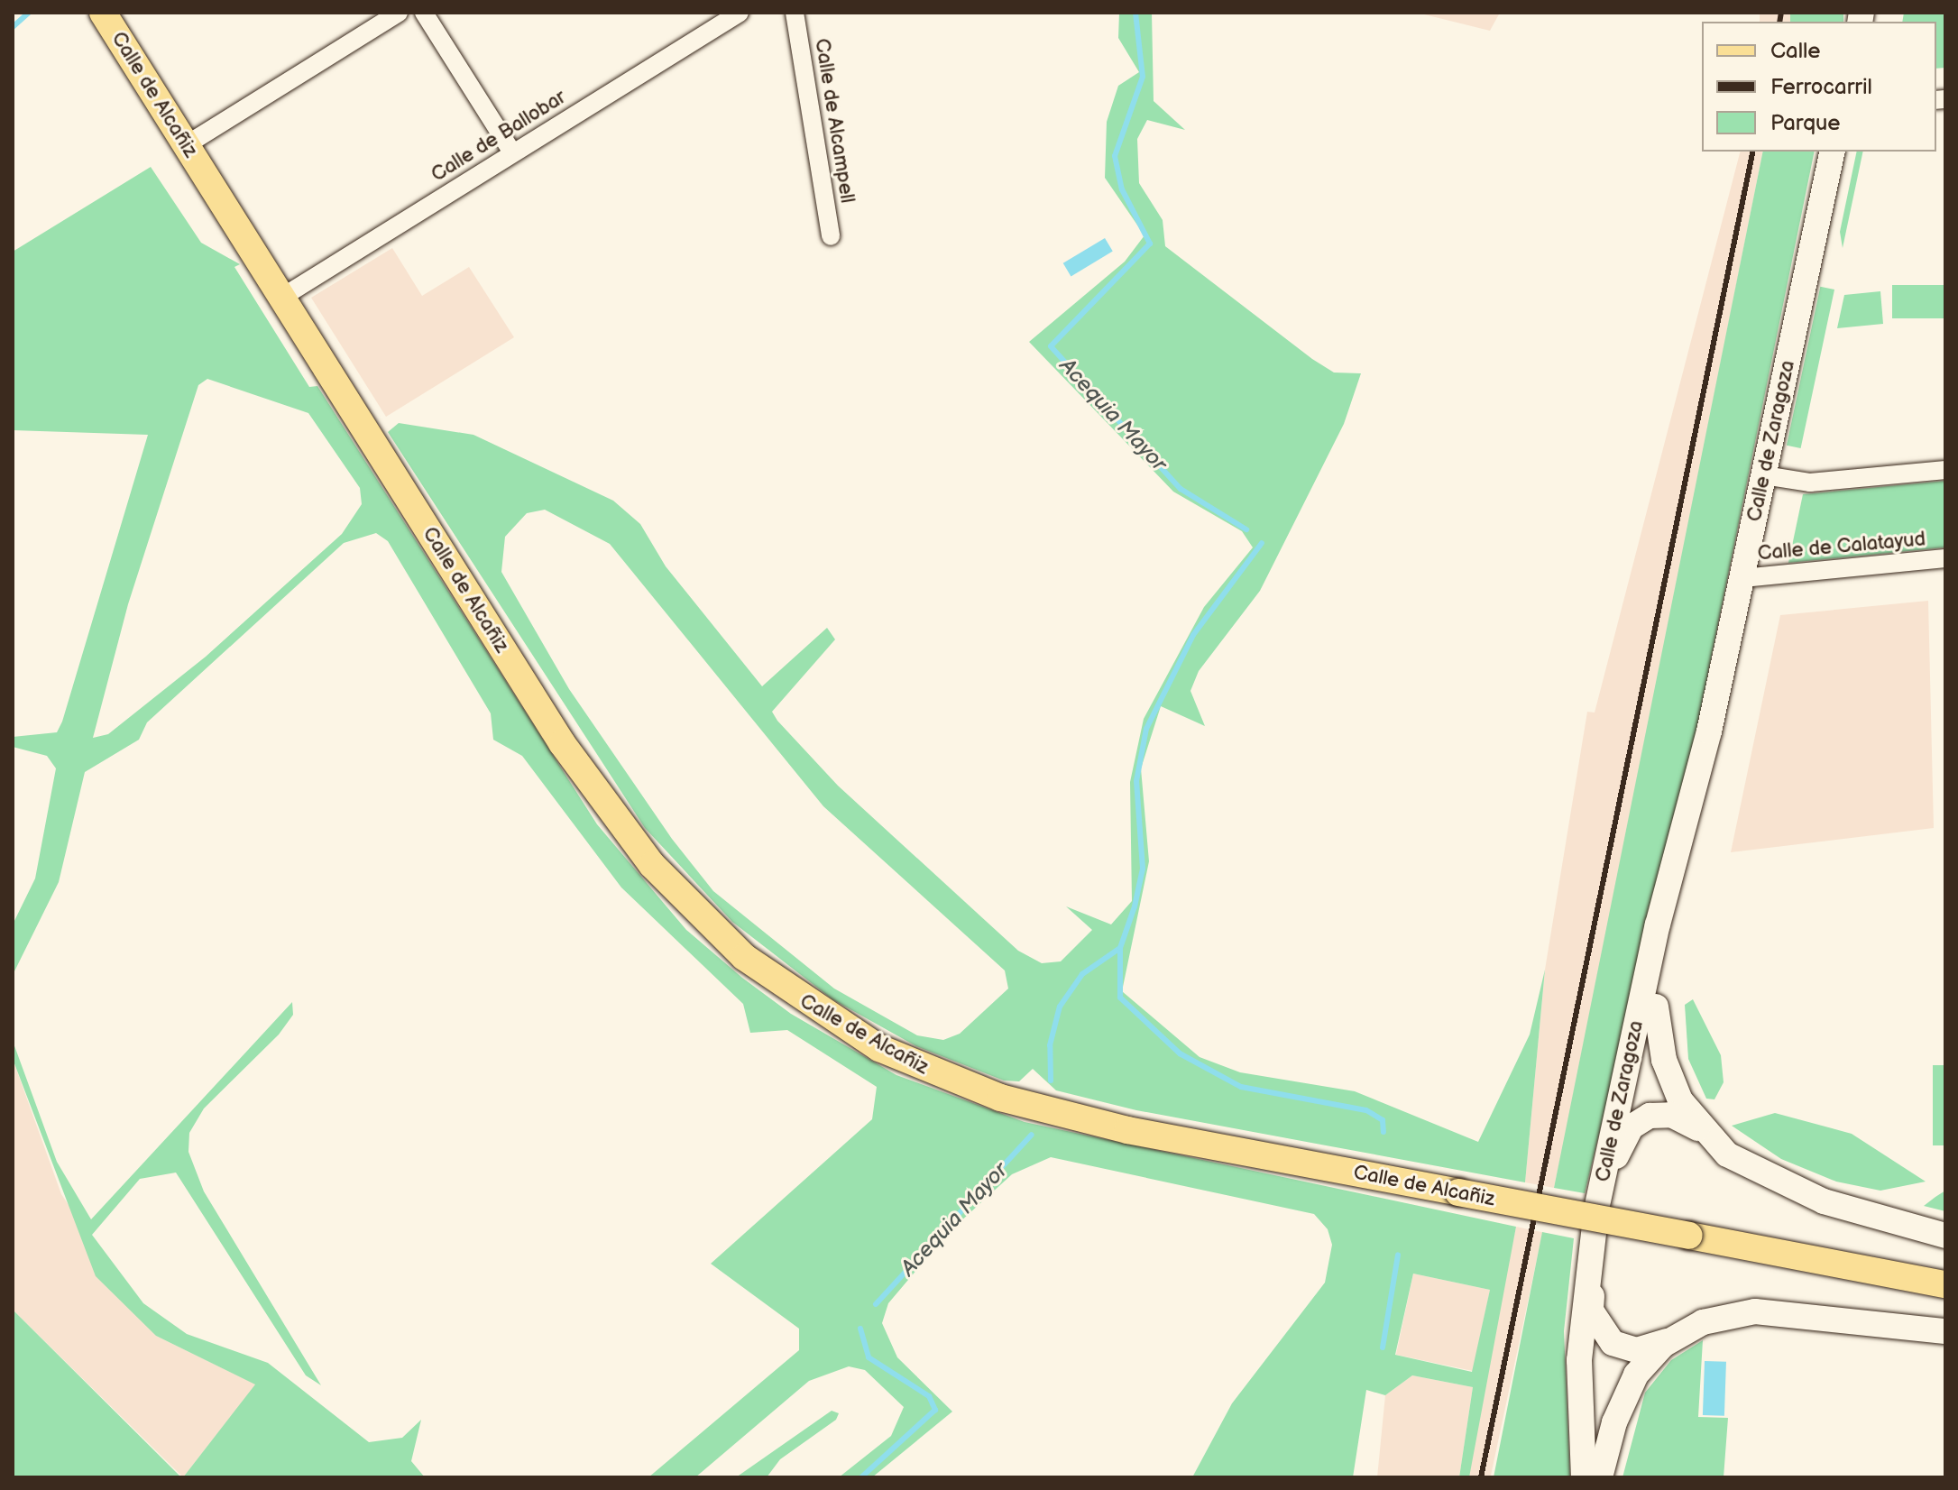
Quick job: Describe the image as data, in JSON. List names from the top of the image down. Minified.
{"streets":{"main road":["Calle de Alcañiz","Calle de Zaragoza"],"street":["Calle de Alcampell","Calle de Ballobar","Calle de Calatayud"]},"crossings":[["Calle de Alcañiz","Calle de Ballobar"],["Calle de Zaragoza","Calle de Calatayud"]],"water":["Acequia Mayor"],"legend":["Calle","Ferrocarril","Parque"]}
